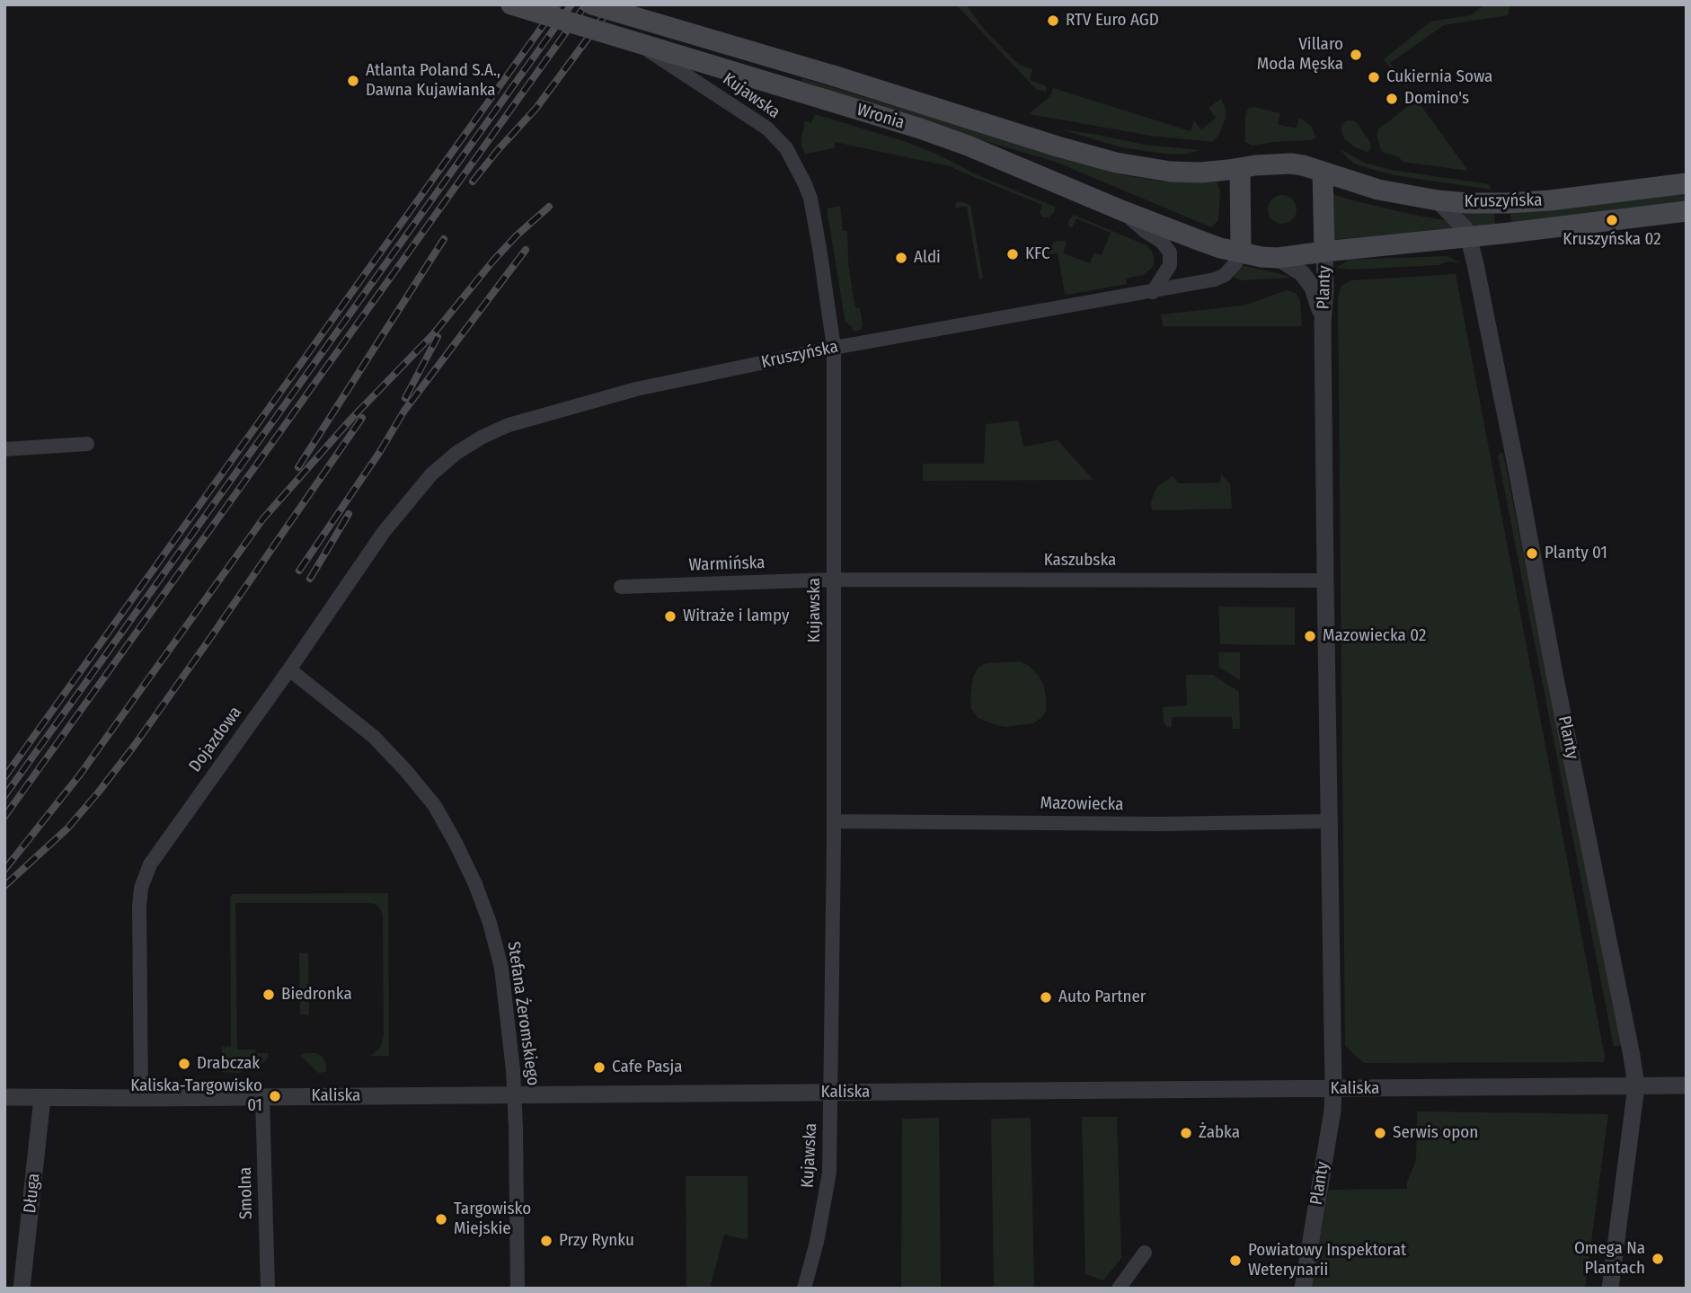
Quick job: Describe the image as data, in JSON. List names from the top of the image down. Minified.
{"streets":{"main road":["Wronia","Kruszyńska"],"street":["Kujawska","Planty","Kaszubska","Warmińska","Dojazdowa","Mazowiecka","Stefana Żeromskiego","Kaliska","Długa","Smolna"]},"crossings":[["Kujawska","Kruszyńska"],["Kujawska","Kaszubska"],["Kujawska","Warmińska"],["Kujawska","Mazowiecka"],["Kujawska","Kaliska"],["Wronia","Kruszyńska"],["Wronia","Planty"],["Kruszyńska","Planty"],["Kruszyńska","Dojazdowa"],["Planty","Kaszubska"],["Planty","Mazowiecka"],["Planty","Kaliska"],["Kaszubska","Warmińska"],["Dojazdowa","Stefana Żeromskiego"],["Dojazdowa","Kaliska"],["Stefana Żeromskiego","Kaliska"],["Kaliska","Długa"],["Kaliska","Smolna"]],"places":["RTV Euro AGD","Villaro Moda Męska","Cukiernia Sowa","Atlanta Poland S.A., Dawna Kujawianka","Domino's","Kruszyńska 02","KFC","Aldi","Planty 01","Witraże i lampy","Mazowiecka 02","Biedronka","Auto Partner","Drabczak","Cafe Pasja","Kaliska-Targowisko 01","Żabka","Serwis opon","Targowisko Miejskie","Przy Rynku","Omega Na Plantach","Powiatowy Inspektorat Weterynarii"]}
